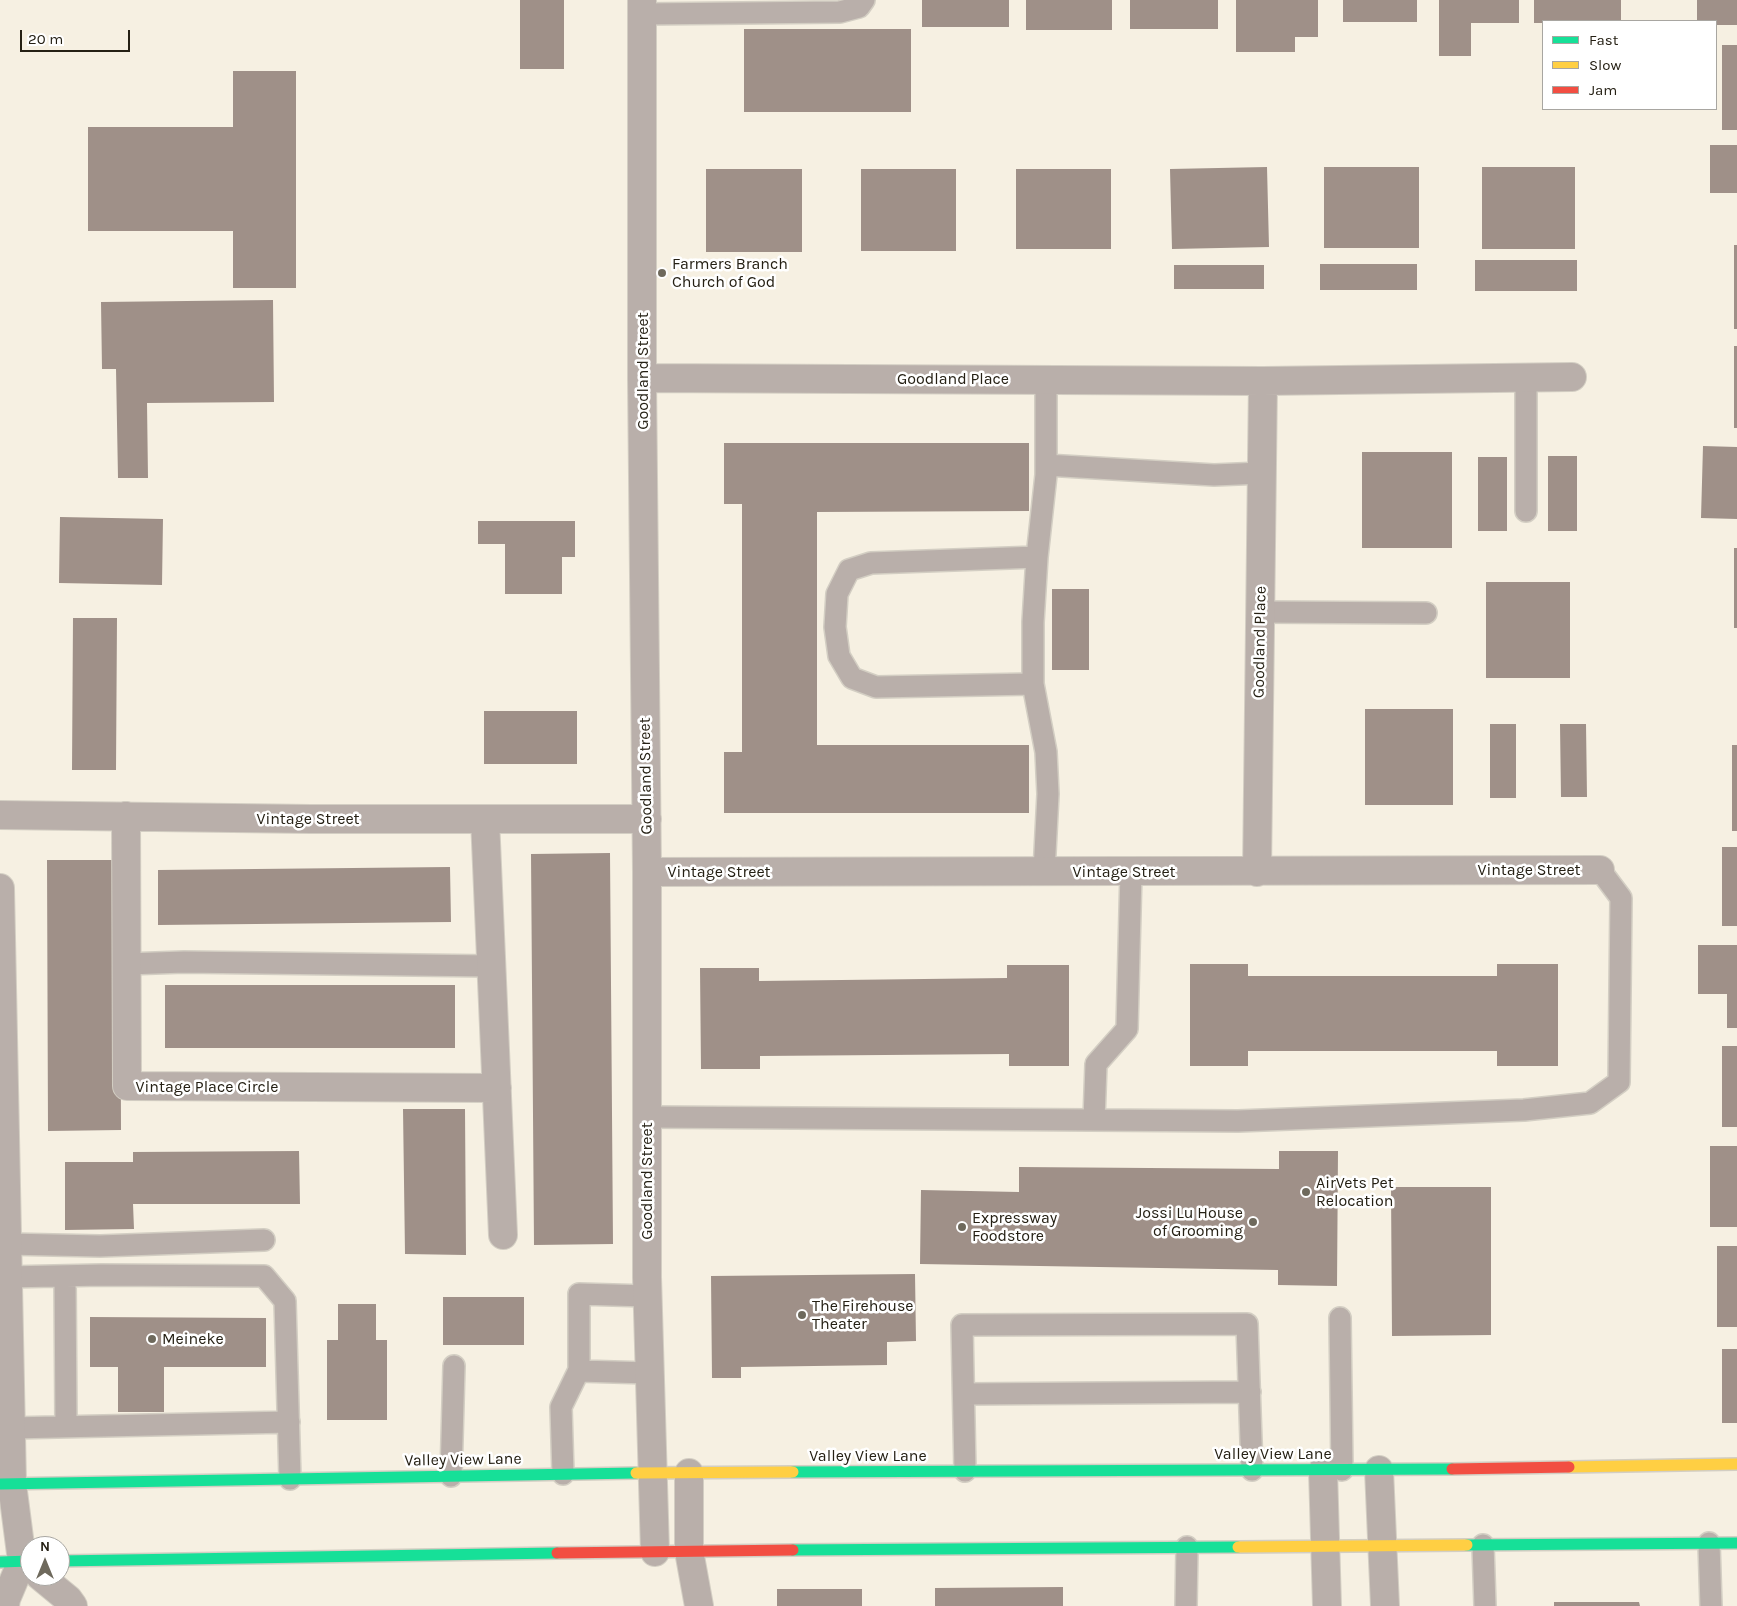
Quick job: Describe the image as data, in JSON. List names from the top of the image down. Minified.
{"streets":{"main road":["Valley View Lane"],"street":["Goodland Street","Goodland Place","Vintage Street","Vintage Place Circle"]},"crossings":[["Goodland Street","Goodland Place"],["Goodland Street","Vintage Street"],["Goodland Street","Valley View Lane"],["Goodland Place","Vintage Street"],["Vintage Street","Vintage Place Circle"]],"places":["Farmers Branch Church of God","AirVets Pet Relocation","Jossi Lu House of Grooming","Expressway Foodstore","The Firehouse Theater","Meineke"],"legend":["Fast","Slow","Jam"],"scale_bar":"20 m","north":"top"}
